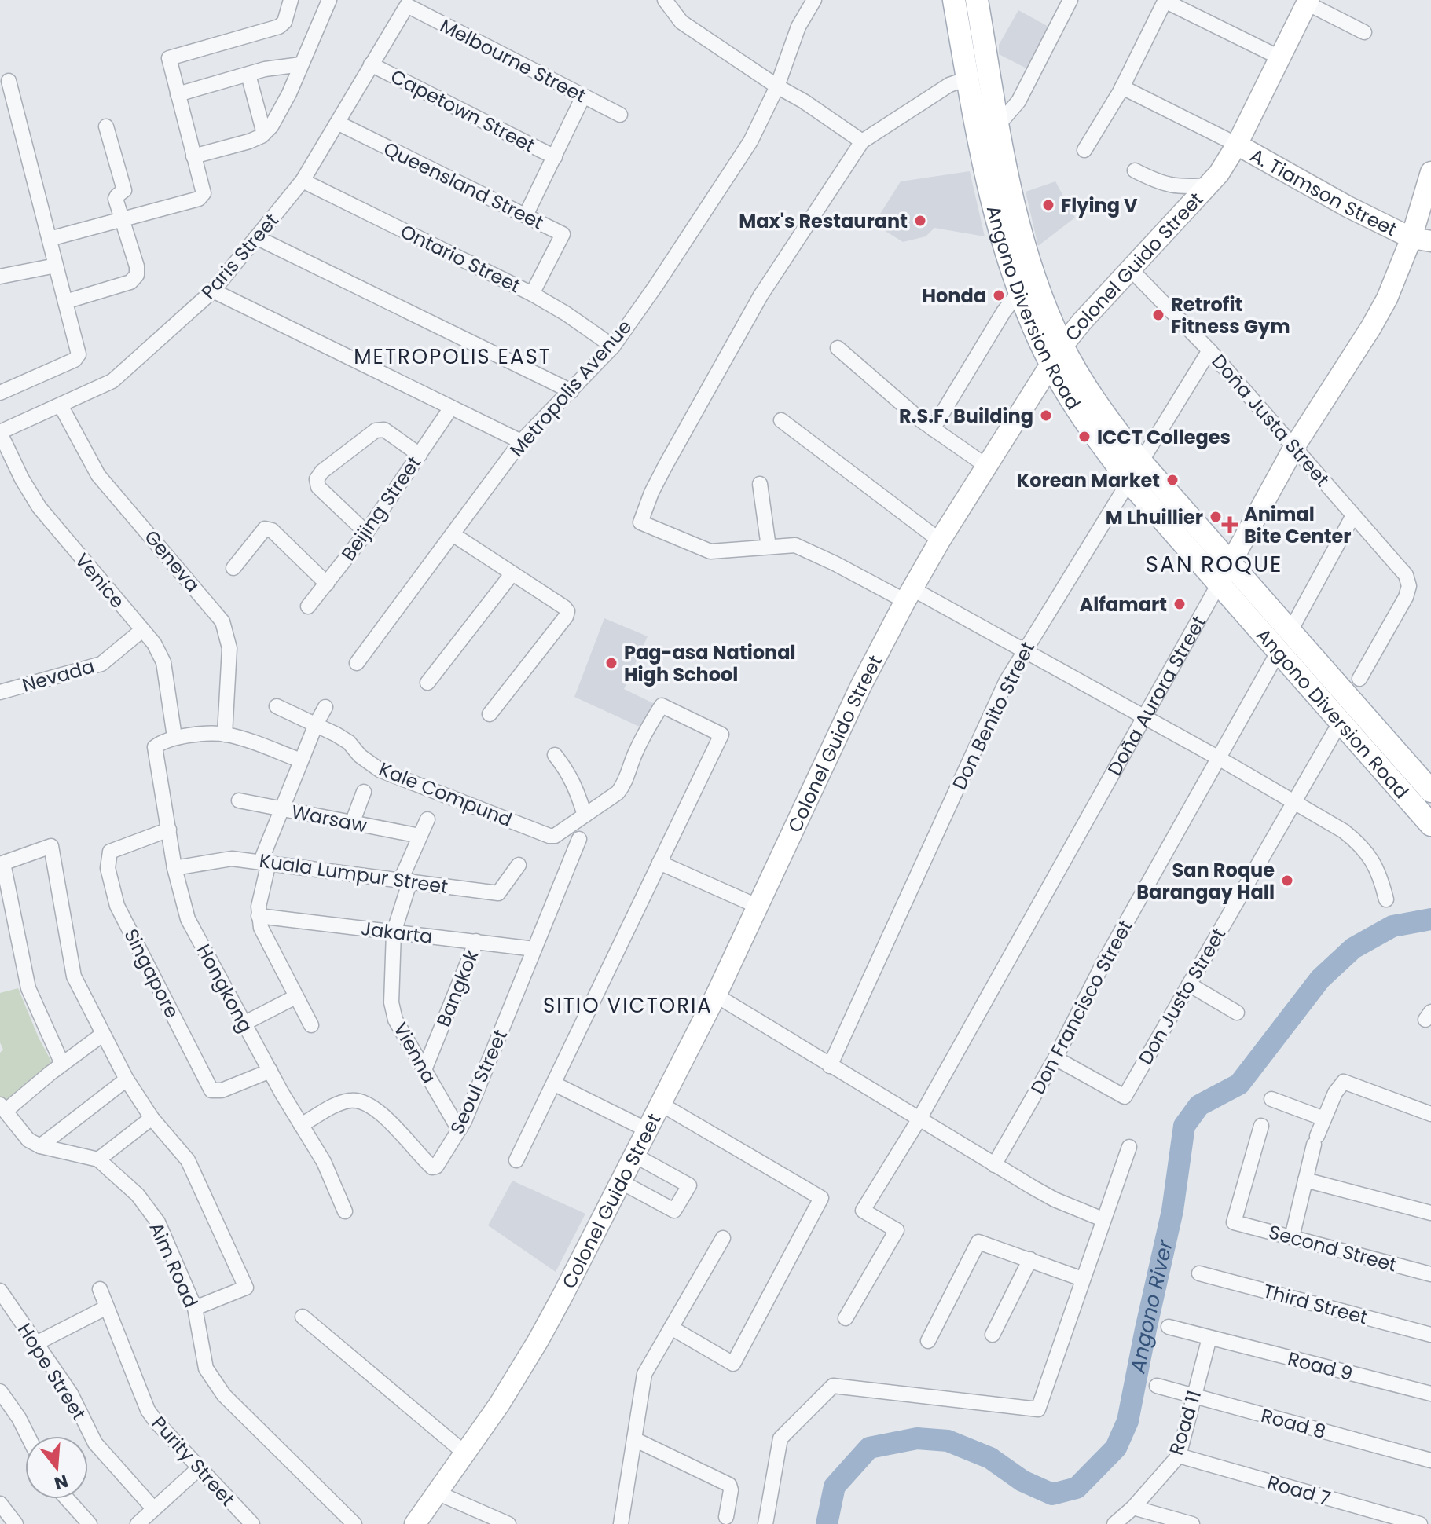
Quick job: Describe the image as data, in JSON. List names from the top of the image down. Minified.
{"streets":{"main road":["Angono Diversion Road"],"street":["Melbourne Street","Capetown Street","Queensland Street","A. Tiamson Street","Paris Street","Ontario Street","Colonel Guido Street","Metropolis Avenue","Doña Justa Street","Beijing Street","Geneva","Venice","Nevada","Doña Aurora Street","Don Benito Street","Kale Compund","Warsaw","Kuala Lumpur Street","Jakarta","Singapore","Hongkong","Bangkok","Don Justo Street","Don Francisco Street","Vienna","Seoul Street","Second Street","Aim Road","Third Street","Road 9","Hope Street","Road 11","Road 8","Purity Street","Road 7"]},"crossings":[["Melbourne Street","Paris Street"],["Capetown Street","Paris Street"],["Queensland Street","Paris Street"],["Queensland Street","Ontario Street"],["A. Tiamson Street","Colonel Guido Street"],["A. Tiamson Street","Doña Aurora Street"],["Paris Street","Ontario Street"],["Paris Street","Geneva"],["Paris Street","Venice"],["Ontario Street","Metropolis Avenue"],["Colonel Guido Street","Angono Diversion Road"],["Colonel Guido Street","Doña Justa Street"],["Angono Diversion Road","Doña Aurora Street"],["Angono Diversion Road","Don Benito Street"],["Angono Diversion Road","Don Francisco Street"],["Doña Justa Street","Doña Aurora Street"],["Doña Justa Street","Don Benito Street"],["Doña Justa Street","Don Francisco Street"],["Venice","Nevada"],["Venice","Hongkong"],["Warsaw","Vienna"],["Kuala Lumpur Street","Hongkong"],["Kuala Lumpur Street","Vienna"],["Jakarta","Bangkok"],["Jakarta","Vienna"],["Jakarta","Seoul Street"],["Singapore","Hongkong"],["Hongkong","Seoul Street"],["Bangkok","Vienna"],["Don Justo Street","Don Francisco Street"],["Vienna","Seoul Street"],["Road 9","Road 11"],["Road 11","Road 8"],["Road 11","Road 7"]],"districts":["METROPOLIS EAST","SAN ROQUE","SITIO VICTORIA"],"water":["Angono River"],"places":{"other":["Flying V","Max's Restaurant","Honda","Retrofit Fitness Gym","R.S.F. Building","ICCT Colleges","Korean Market","M Lhuillier","Alfamart","Pag-asa National High School","San Roque Barangay Hall"],"health":["Animal Bite Center"]},"north":"bottom"}
